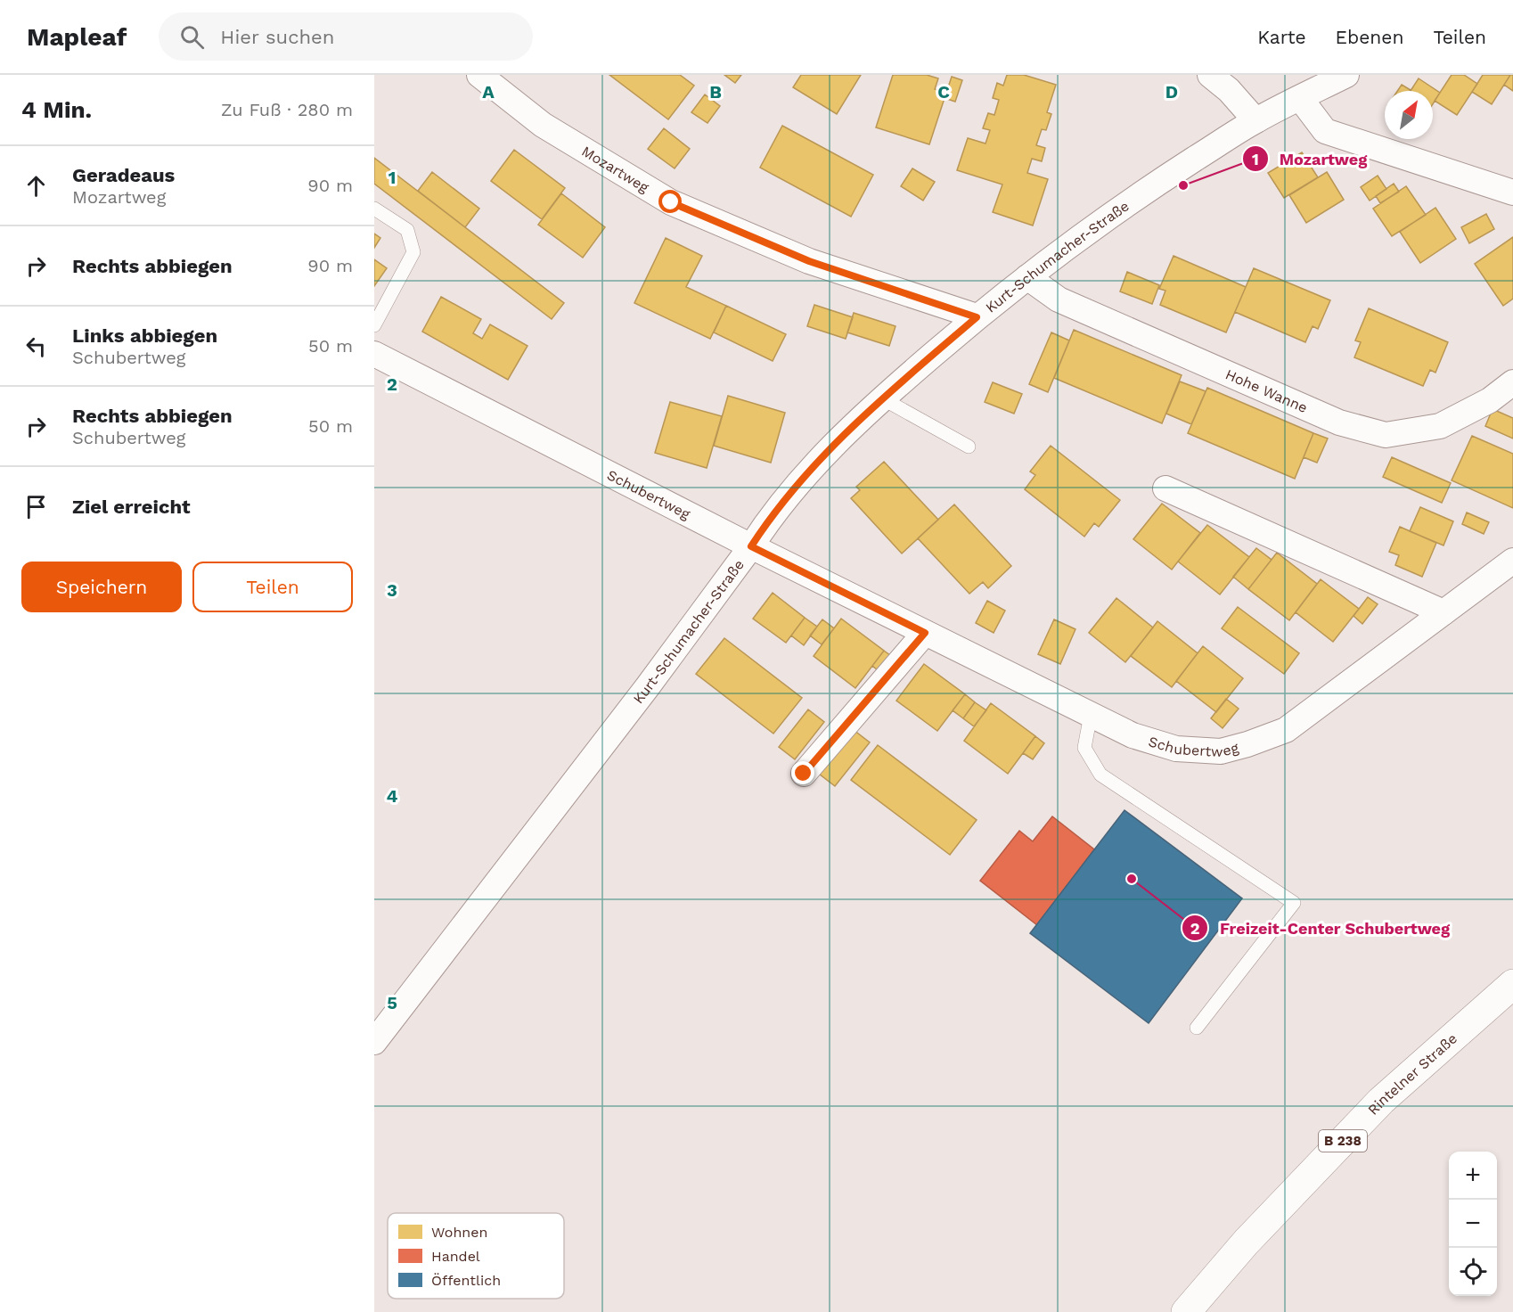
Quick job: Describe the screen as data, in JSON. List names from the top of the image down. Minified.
{"streets":{"main road":["Rintelner Straße","B 238"],"street":["Mozartweg","Kurt-Schumacher-Straße","Hohe Wanne","Schubertweg"]},"crossings":[["Mozartweg","Kurt-Schumacher-Straße"],["Kurt-Schumacher-Straße","Hohe Wanne"],["Kurt-Schumacher-Straße","Schubertweg"]],"places":["Mozartweg","Freizeit-Center Schubertweg"],"legend":["Wohnen","Handel","Öffentlich"],"north":"top right","page":{"header":"Mapleaf","search":"Hier suchen","nav":["Karte","Ebenen","Teilen"],"heading":["4 Min.","Zu Fuß · 280 m"],"list":[["Geradeaus","Mozartweg","90 m"],["Rechts abbiegen","90 m"],["Links abbiegen","Schubertweg","50 m"],["Rechts abbiegen","Schubertweg","50 m"],"Ziel erreicht"],"buttons":["Speichern","Teilen"],"map_buttons":["+","−"]},"grid":{"columns":["A","B","C","D"],"rows":["1","2","3","4","5"]}}
